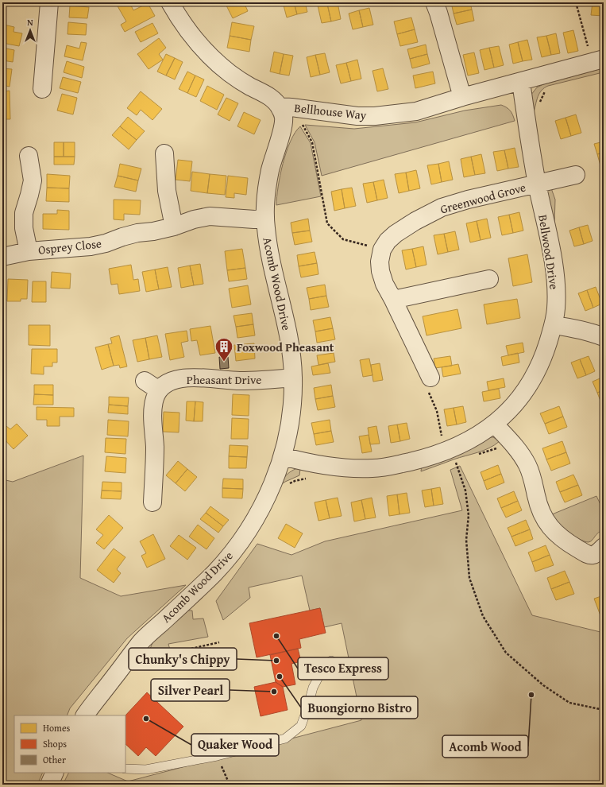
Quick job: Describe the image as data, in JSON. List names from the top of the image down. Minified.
{"streets":{"street":["Bellhouse Way","Greenwood Grove","Osprey Close","Bellwood Drive","Acomb Wood Drive","Pheasant Drive"]},"crossings":[["Bellhouse Way","Bellwood Drive"],["Bellhouse Way","Acomb Wood Drive"],["Greenwood Grove","Bellwood Drive"],["Osprey Close","Acomb Wood Drive"],["Bellwood Drive","Acomb Wood Drive"],["Acomb Wood Drive","Pheasant Drive"]],"places":{"building":["Foxwood Pheasant"],"other":["Tesco Express","Chunky's Chippy","Buongiorno Bistro","Silver Pearl","Acomb Wood","Quaker Wood"]},"legend":["Homes","Shops","Other"],"north":"top"}
